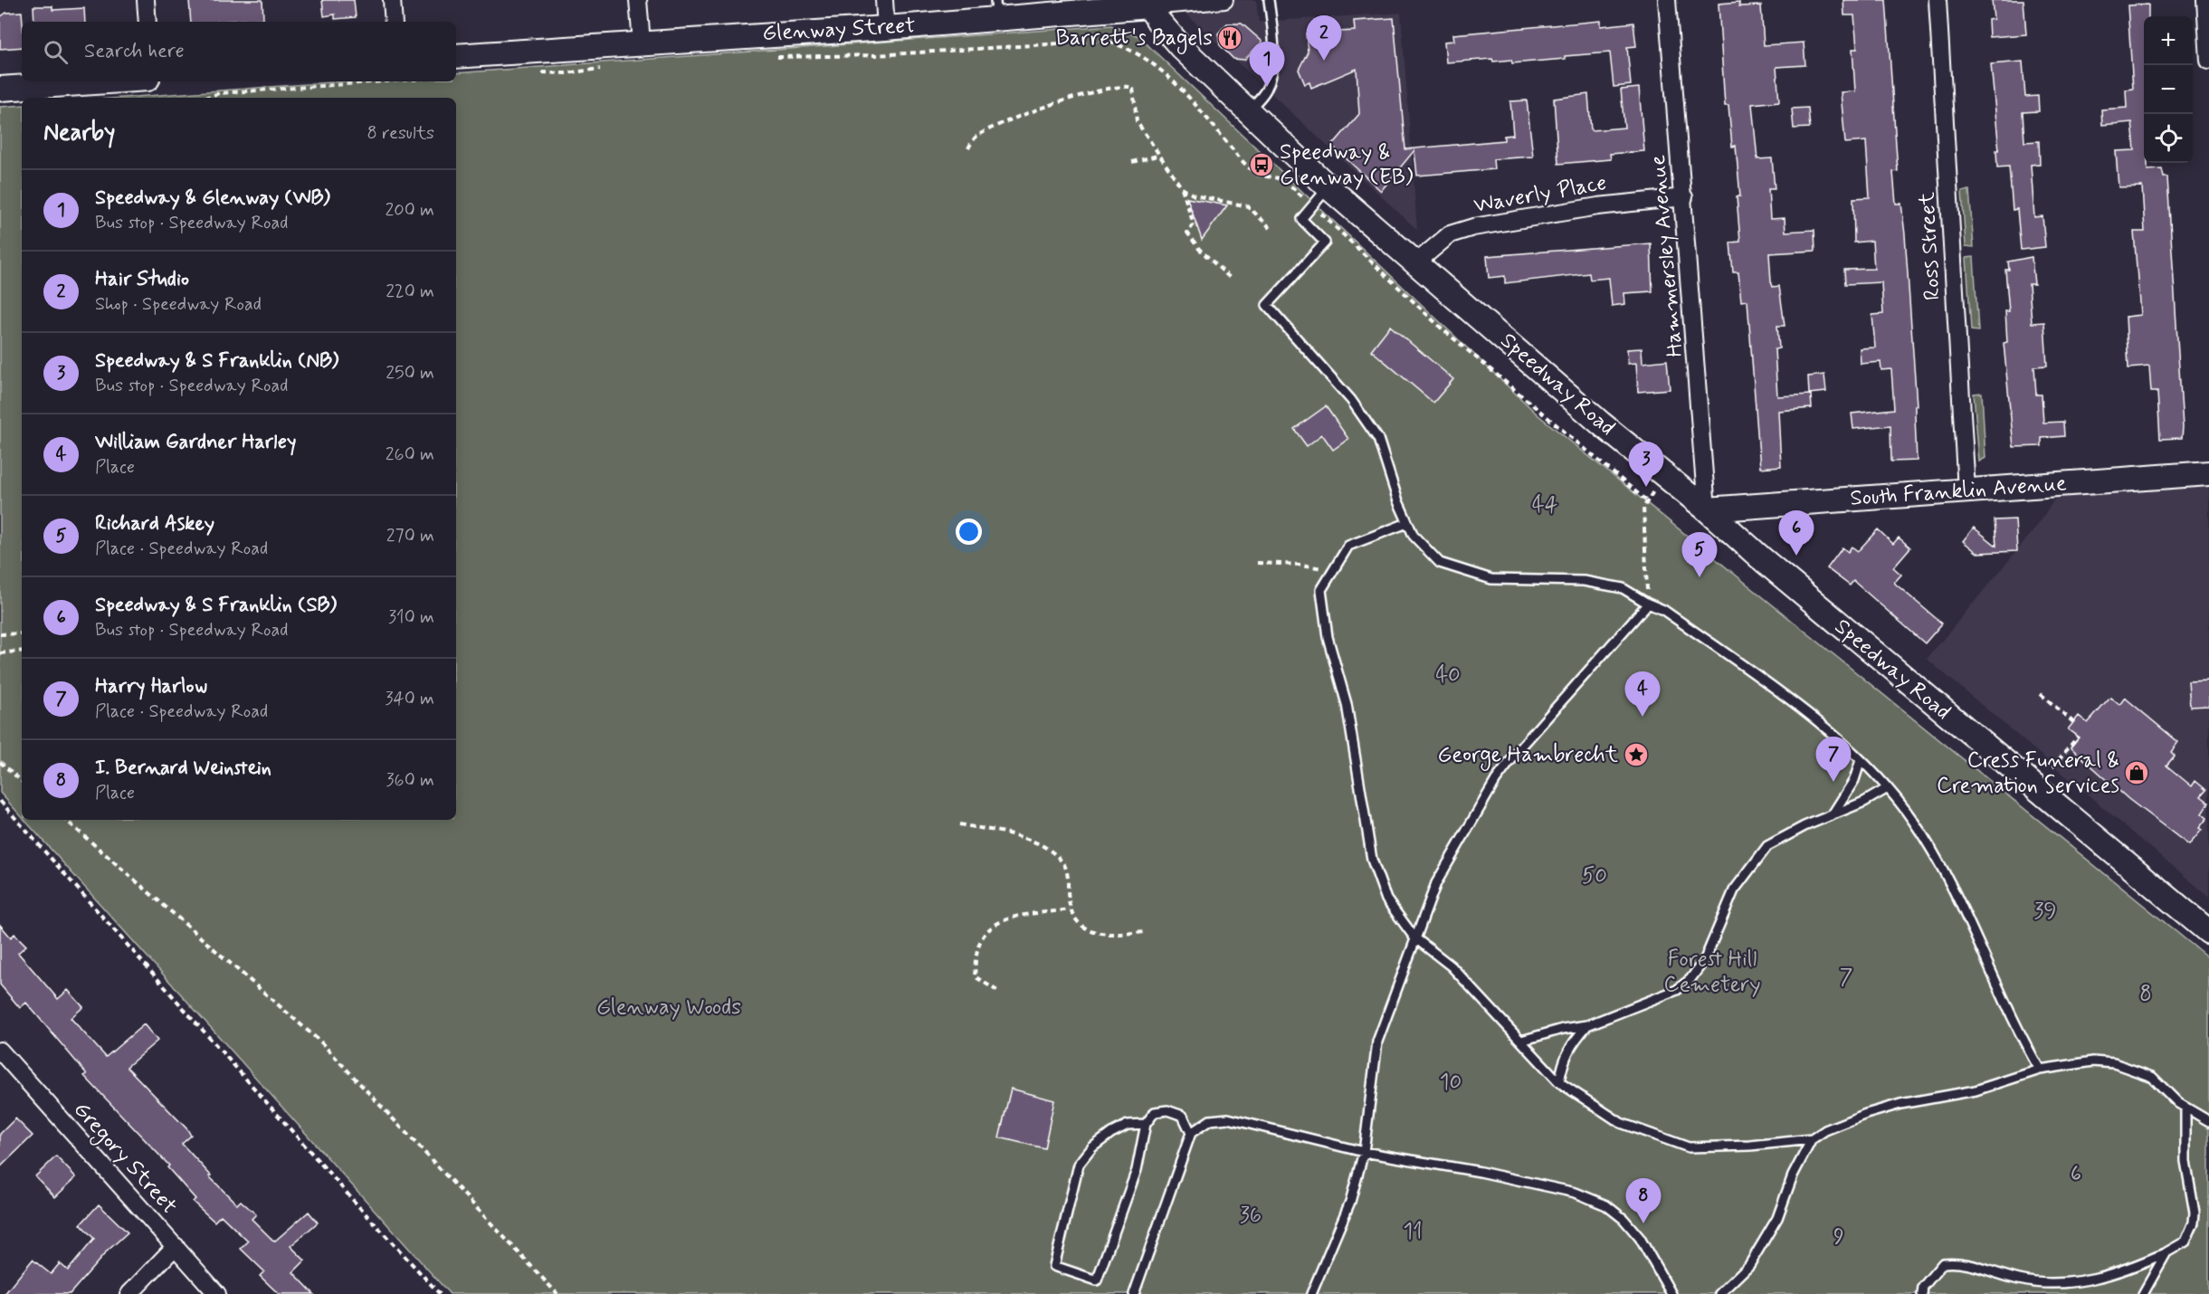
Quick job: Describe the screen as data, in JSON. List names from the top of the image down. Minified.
{"streets":{"main road":["Glenway Street","Speedway Road","South Franklin Avenue"],"street":["Waverly Place","Ross Street","Hammersley Avenue","Gregory Street"]},"crossings":[["Glenway Street","Speedway Road"],["Waverly Place","Hammersley Avenue"],["Waverly Place","Speedway Road"],["Ross Street","South Franklin Avenue"],["Hammersley Avenue","Speedway Road"],["Hammersley Avenue","South Franklin Avenue"],["Speedway Road","South Franklin Avenue"]],"parks":["44","40","50","39","Forest Hill Cemetery","7","8","Glenway Woods","10","6","36","11","9"],"places":{"restaurant":["Barrett's Bagels"],"bus stop":["Speedway & Glenway (EB)"],"place":["George Hambrecht"],"shop":["Cress Funeral & Cremation Services"]},"page":{"pins":["2","1","3","6","5","4","7","8"],"map_buttons":["+","−"],"search":"Search here","heading":["Nearby","8 results"],"list":[{"mark":"1","name":"Speedway & Glenway (WB)","note":"Bus stop · Speedway Road","value":"200 m"},{"mark":"2","name":"Hair Studio","note":"Shop · Speedway Road","value":"220 m"},{"mark":"3","name":"Speedway & S Franklin (NB)","note":"Bus stop · Speedway Road","value":"250 m"},{"mark":"4","name":"William Gardner Harley","note":"Place","value":"260 m"},{"mark":"5","name":"Richard Askey","note":"Place · Speedway Road","value":"270 m"},{"mark":"6","name":"Speedway & S Franklin (SB)","note":"Bus stop · Speedway Road","value":"310 m"},{"mark":"7","name":"Harry Harlow","note":"Place · Speedway Road","value":"340 m"},{"mark":"8","name":"I. Bernard Weinstein","note":"Place","value":"360 m"}]}}
